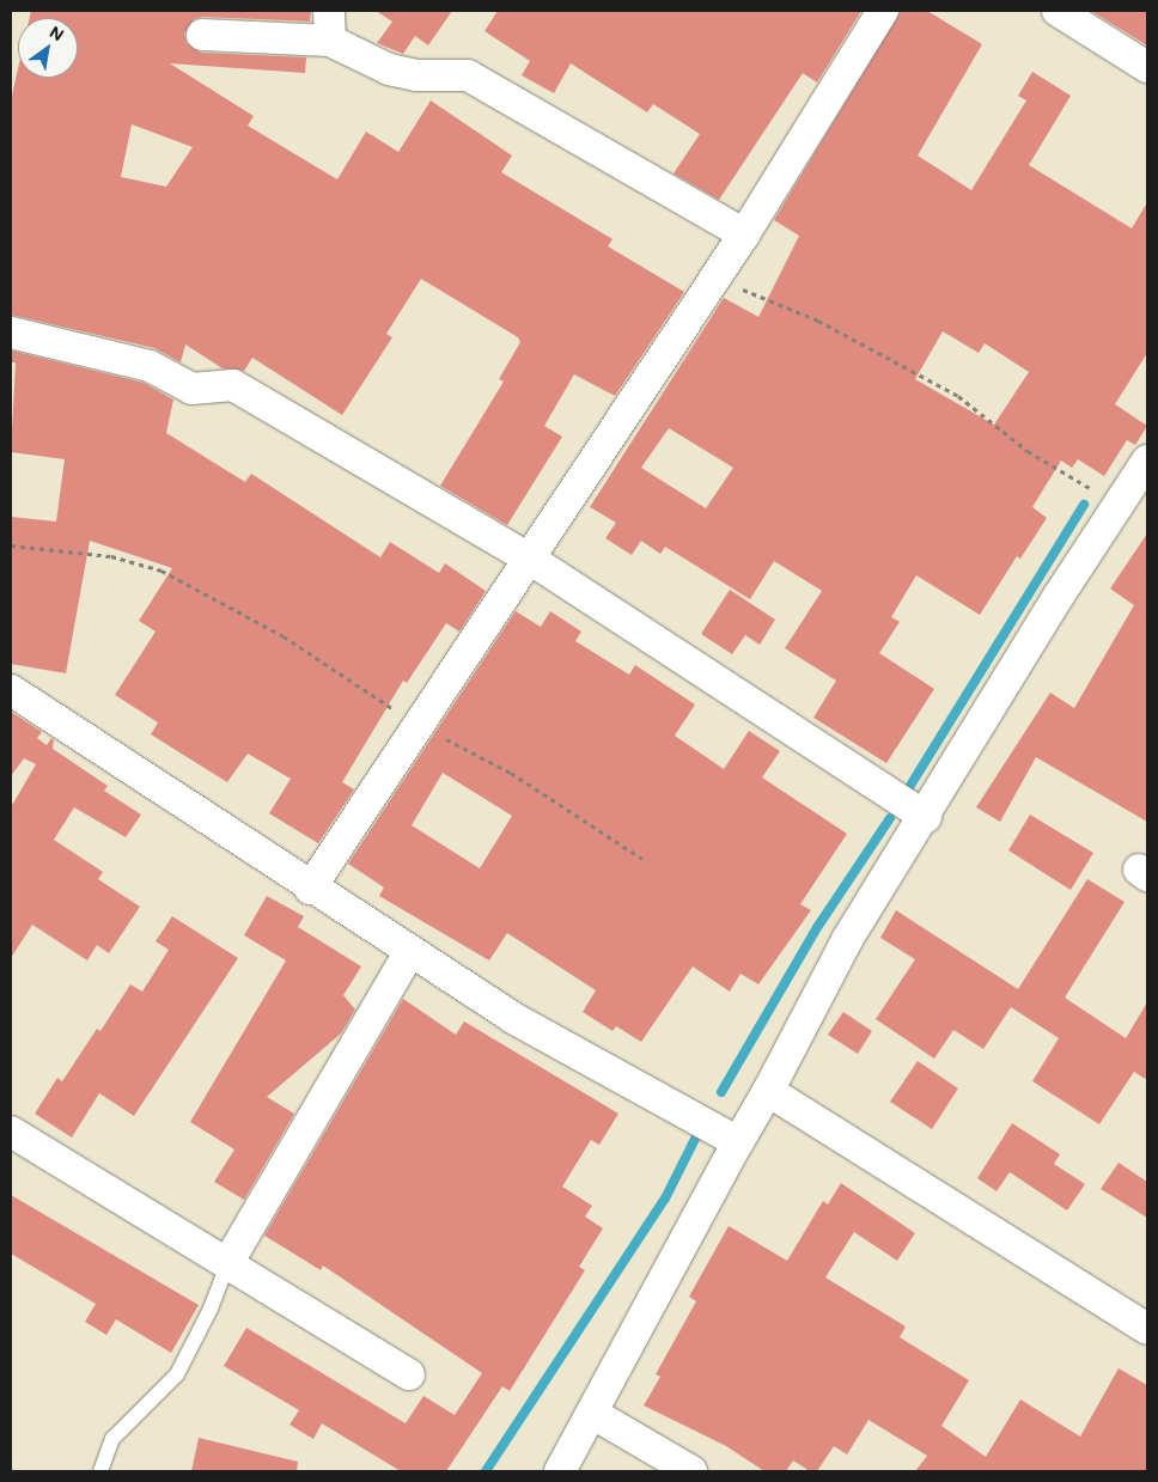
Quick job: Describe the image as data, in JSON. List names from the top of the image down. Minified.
{"north":"top right"}
